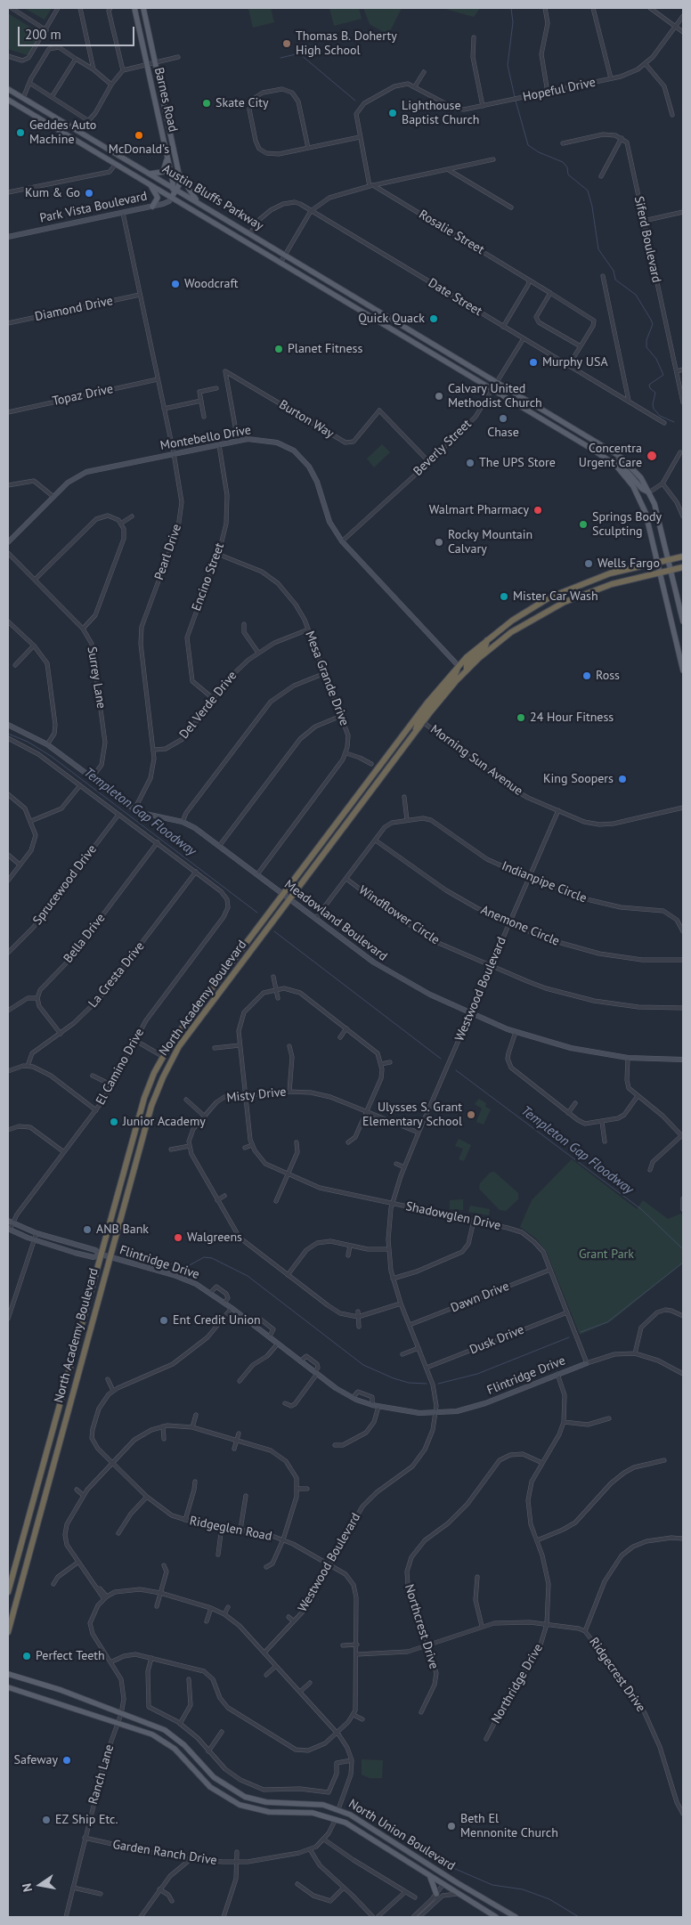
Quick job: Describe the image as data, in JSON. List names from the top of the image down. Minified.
{"streets":{"highway":["North Academy Boulevard"],"main road":["Barnes Road","Austin Bluffs Parkway","North Union Boulevard"],"street":["Hopeful Drive","Park Vista Boulevard","Rosalie Street","Siferd Boulevard","Date Street","Diamond Drive","Topaz Drive","Burton Way","Montebello Drive","Beverly Street","Pearl Drive","Encino Street","Surrey Lane","Mesa Grande Drive","Del Verde Drive","Morning Sun Avenue","Indianpipe Circle","Sprucewood Drive","Windflower Circle","Meadowland Boulevard","Anemone Circle","Bella Drive","La Cresta Drive","Westwood Boulevard","El Camino Drive","Misty Drive","Shadowglen Drive","Flintridge Drive","Dawn Drive","Dusk Drive","Ridgeglen Road","Northcrest Drive","Ridgecrest Drive","Northridge Drive","Ranch Lane","Garden Ranch Drive"]},"crossings":[["Barnes Road","Austin Bluffs Parkway"],["Austin Bluffs Parkway","Park Vista Boulevard"],["Austin Bluffs Parkway","Date Street"],["Austin Bluffs Parkway","Beverly Street"],["Austin Bluffs Parkway","North Academy Boulevard"],["Park Vista Boulevard","Pearl Drive"],["Date Street","Beverly Street"],["Diamond Drive","Pearl Drive"],["Topaz Drive","Pearl Drive"],["Burton Way","Montebello Drive"],["Burton Way","Beverly Street"],["Montebello Drive","Beverly Street"],["Montebello Drive","Pearl Drive"],["Montebello Drive","Encino Street"],["Montebello Drive","North Academy Boulevard"],["Pearl Drive","Del Verde Drive"],["Pearl Drive","Meadowland Boulevard"],["Encino Street","Mesa Grande Drive"],["Encino Street","Del Verde Drive"],["Surrey Lane","Meadowland Boulevard"],["Mesa Grande Drive","Del Verde Drive"],["Morning Sun Avenue","Westwood Boulevard"],["Morning Sun Avenue","North Academy Boulevard"],["Indianpipe Circle","Windflower Circle"],["Indianpipe Circle","Meadowland Boulevard"],["Indianpipe Circle","Anemone Circle"],["Indianpipe Circle","Westwood Boulevard"],["Windflower Circle","Westwood Boulevard"],["Meadowland Boulevard","Westwood Boulevard"],["Meadowland Boulevard","North Academy Boulevard"],["Anemone Circle","Westwood Boulevard"],["La Cresta Drive","El Camino Drive"],["Westwood Boulevard","Misty Drive"],["Westwood Boulevard","Shadowglen Drive"],["Westwood Boulevard","Flintridge Drive"],["Westwood Boulevard","Dawn Drive"],["Westwood Boulevard","Dusk Drive"],["Westwood Boulevard","Ridgeglen Road"],["North Academy Boulevard","Flintridge Drive"],["El Camino Drive","Flintridge Drive"],["Misty Drive","Shadowglen Drive"],["Shadowglen Drive","Flintridge Drive"],["Shadowglen Drive","Dawn Drive"],["Shadowglen Drive","Dusk Drive"],["Flintridge Drive","Ridgeglen Road"],["Flintridge Drive","Northridge Drive"],["Ridgeglen Road","Ridgecrest Drive"],["Northcrest Drive","Ridgecrest Drive"],["Northcrest Drive","Northridge Drive"],["Ridgecrest Drive","Northridge Drive"],["Ranch Lane","North Union Boulevard"],["Ranch Lane","Garden Ranch Drive"],["North Union Boulevard","Garden Ranch Drive"]],"water":["Templeton Gap Floodway"],"parks":["Grant Park"],"places":["Thomas B. Doherty High School","Skate City","Lighthouse Baptist Church","Geddes Auto Machine","McDonald's","Kum & Go","Woodcraft","Quick Quack","Planet Fitness","Murphy USA","Calvary United Methodist Church","Chase","Concentra Urgent Care","The UPS Store","Walmart Pharmacy","Springs Body Sculpting","Rocky Mountain Calvary","Wells Fargo","Mister Car Wash","Ross","24 Hour Fitness","King Soopers","Ulysses S. Grant Elementary School","Junior Academy","ANB Bank","Walgreens","Ent Credit Union","Perfect Teeth","Safeway","EZ Ship Etc.","Beth El Mennonite Church"],"scale_bar":"200 m","north":"left"}
